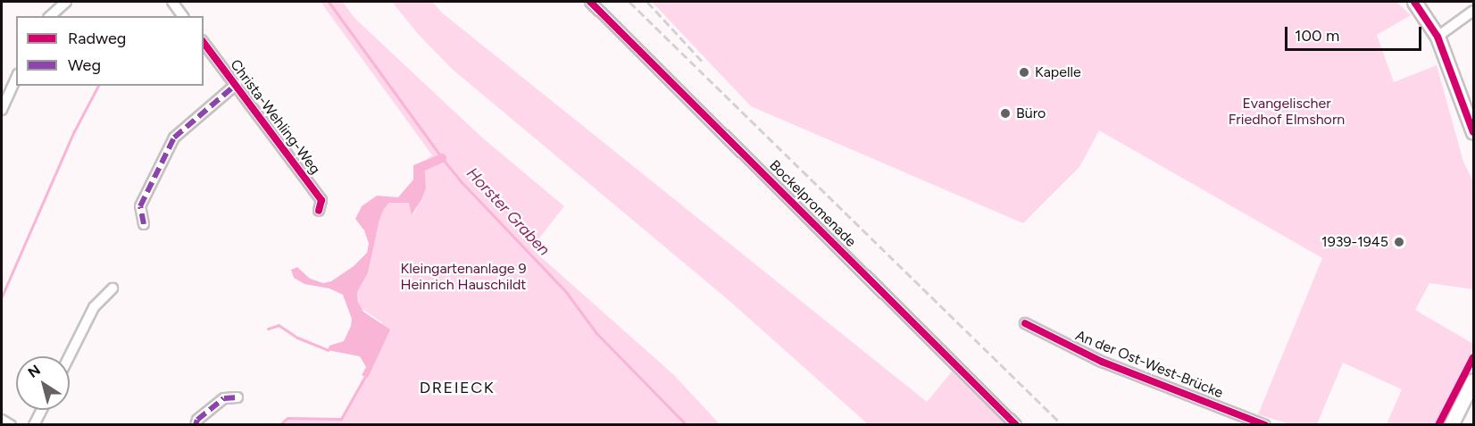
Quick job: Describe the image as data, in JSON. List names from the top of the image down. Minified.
{"streets":{"street":["Christa-Wehling-Weg","Bockelpromenade","An der Ost-West-Brücke"]},"districts":["DREIECK"],"water":["Horster Graben"],"parks":["Evangelischer Friedhof Elmshorn","Kleingartenanlage 9 Heinrich Hauschildt"],"places":["Kapelle","Büro","1939-1945"],"legend":["Radweg","Weg"],"scale_bar":"100 m","north":"top left"}
